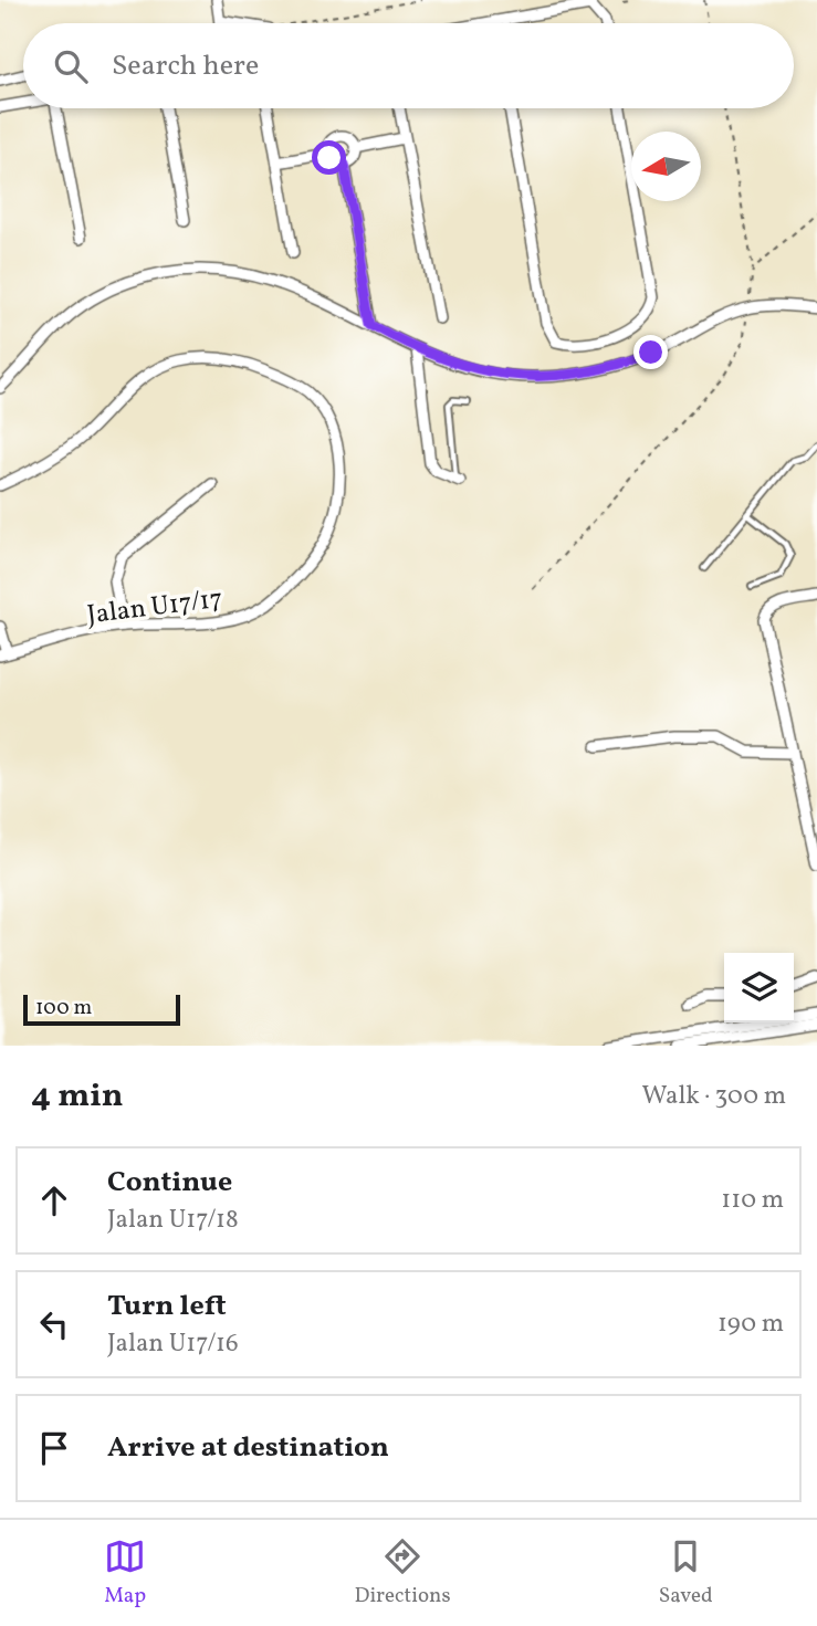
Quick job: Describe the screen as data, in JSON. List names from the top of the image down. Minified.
{"streets":{"street":["Jalan U17/17"]},"scale_bar":"100 m","north":"left","page":{"search":"Search here","scale":"100 m","heading":["4 min","Walk · 300 m"],"list":[["Continue","Jalan U17/18","110 m"],["Turn left","Jalan U17/16","190 m"],"Arrive at destination"],"nav":["Map","Directions","Saved"]}}
